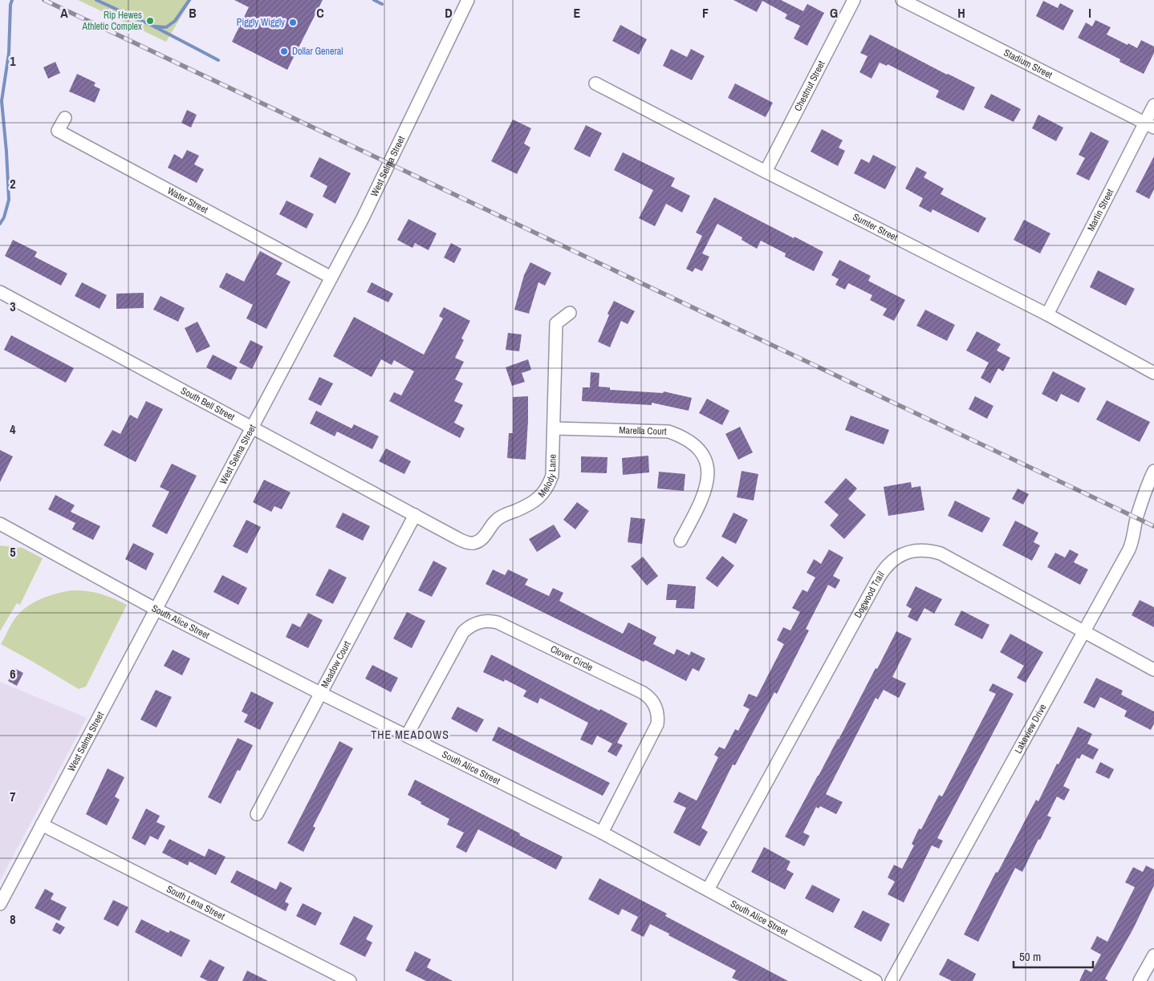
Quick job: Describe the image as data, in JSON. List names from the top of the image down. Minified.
{"streets":{"street":["Stadium Street","Chestnut Street","West Selma Street","Water Street","Martin Street","Sumter Street","South Bell Street","Marella Court","Melody Lane","Dogwood Trail","South Alice Street","Clover Circle","Meadow Court","Lakeview Drive","South Lena Street"]},"crossings":[["Stadium Street","Martin Street"],["Chestnut Street","Sumter Street"],["West Selma Street","Water Street"],["West Selma Street","South Bell Street"],["West Selma Street","South Alice Street"],["West Selma Street","South Lena Street"],["Martin Street","Sumter Street"],["South Bell Street","Melody Lane"],["South Bell Street","Meadow Court"],["Marella Court","Melody Lane"],["Melody Lane","Meadow Court"],["Dogwood Trail","South Alice Street"],["Dogwood Trail","Lakeview Drive"],["South Alice Street","Clover Circle"],["South Alice Street","Meadow Court"]],"districts":["THE MEADOWS"],"places":["Rip Hewes Athletic Complex","Piggly Wiggly","Dollar General"],"scale_bar":"50 m","grid":{"columns":["A","B","C","D","E","F","G","H","I"],"rows":["1","2","3","4","5","6","7","8"]}}
